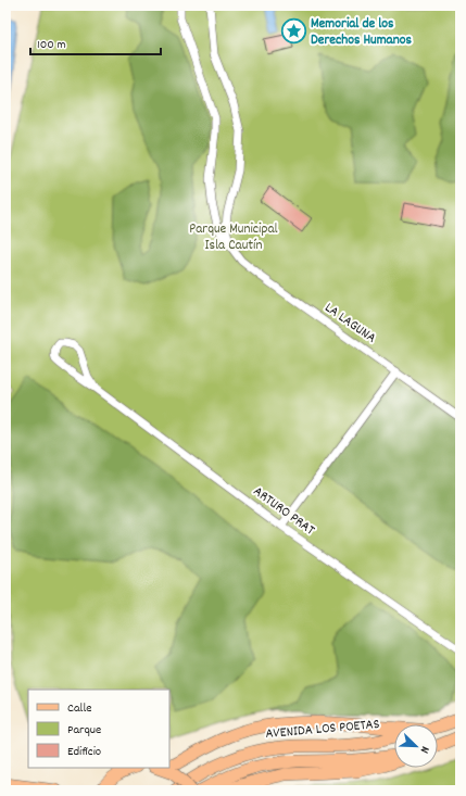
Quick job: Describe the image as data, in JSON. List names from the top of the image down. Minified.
{"streets":{"main road":["AVENIDA LOS POETAS"],"street":["LA LAGUNA","ARTURO PRAT"]},"parks":["Parque Municipal Isla Cautín"],"places":{"place":["Memorial de los Derechos Humanos"]},"legend":["Calle","Parque","Edificio"],"scale_bar":"100 m","north":"bottom right"}
